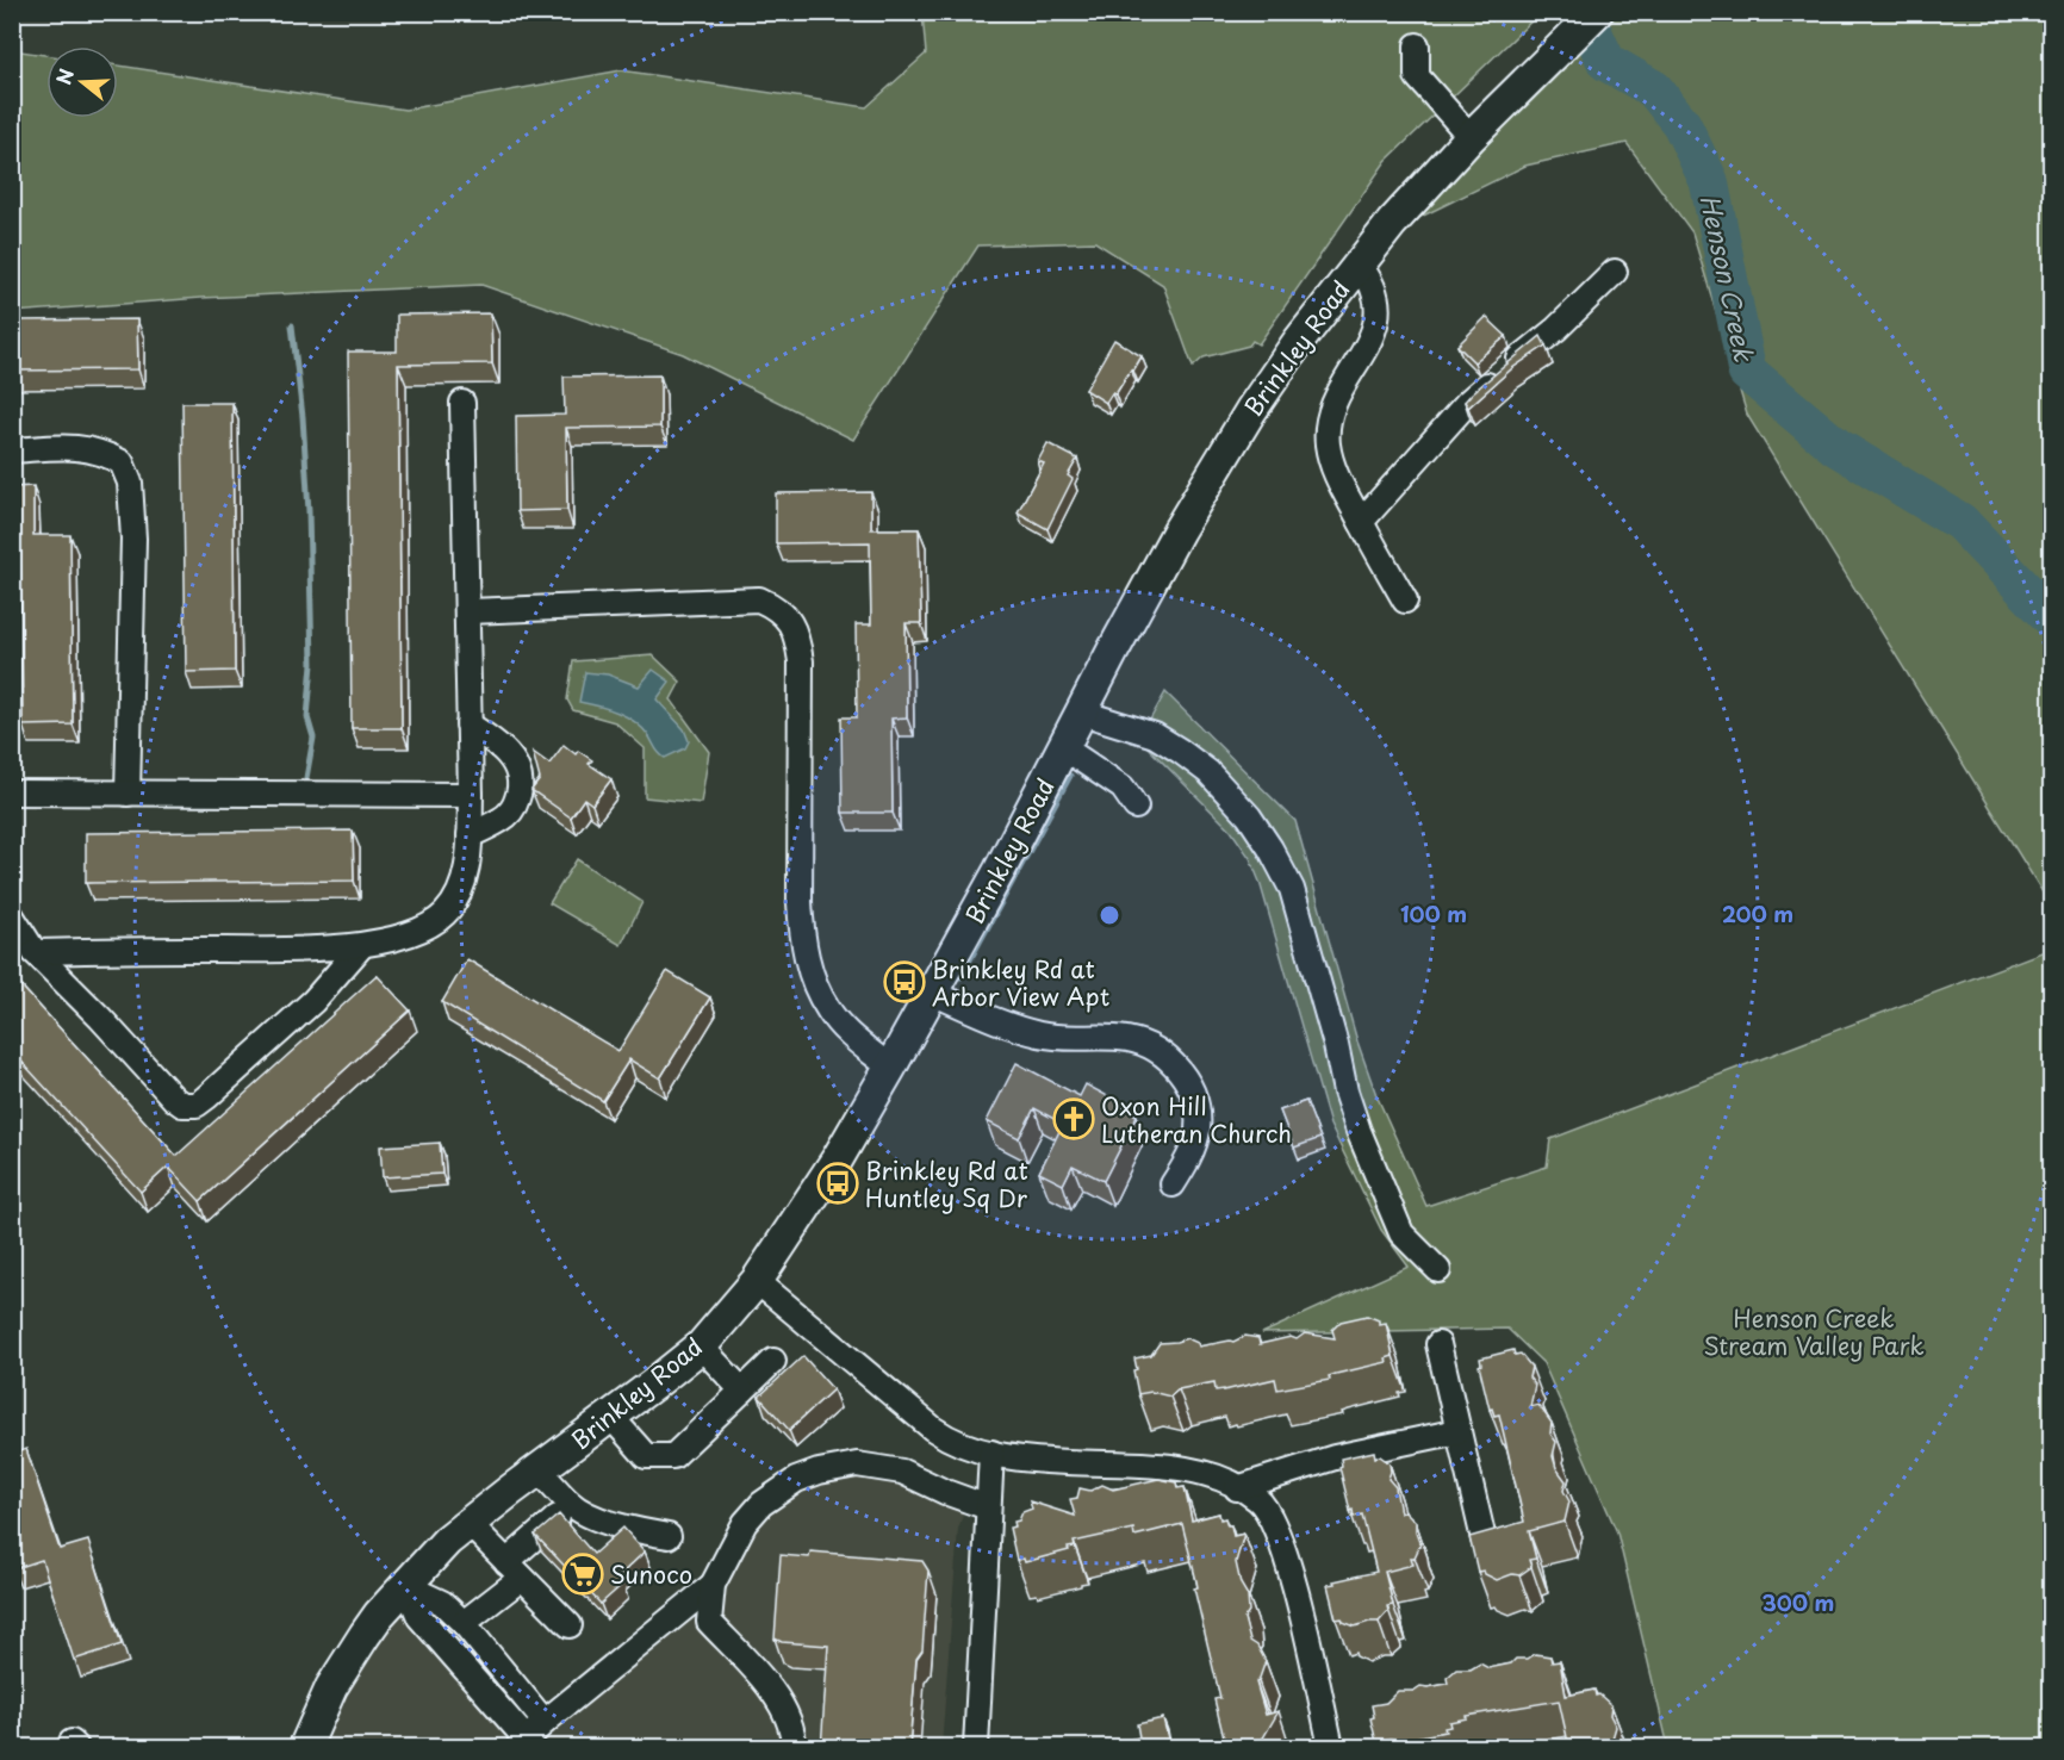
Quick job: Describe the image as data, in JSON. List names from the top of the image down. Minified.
{"streets":{"main road":["Brinkley Road"]},"water":["Henson Creek"],"parks":["Henson Creek Stream Valley Park"],"places":{"bus stop":["Brinkley Rd at Arbor View Apt","Brinkley Rd at Huntley Sq Dr"],"church":["Oxon Hill Lutheran Church"],"supermarket":["Sunoco"]},"north":"left","rings":["100 m","200 m","300 m"]}
